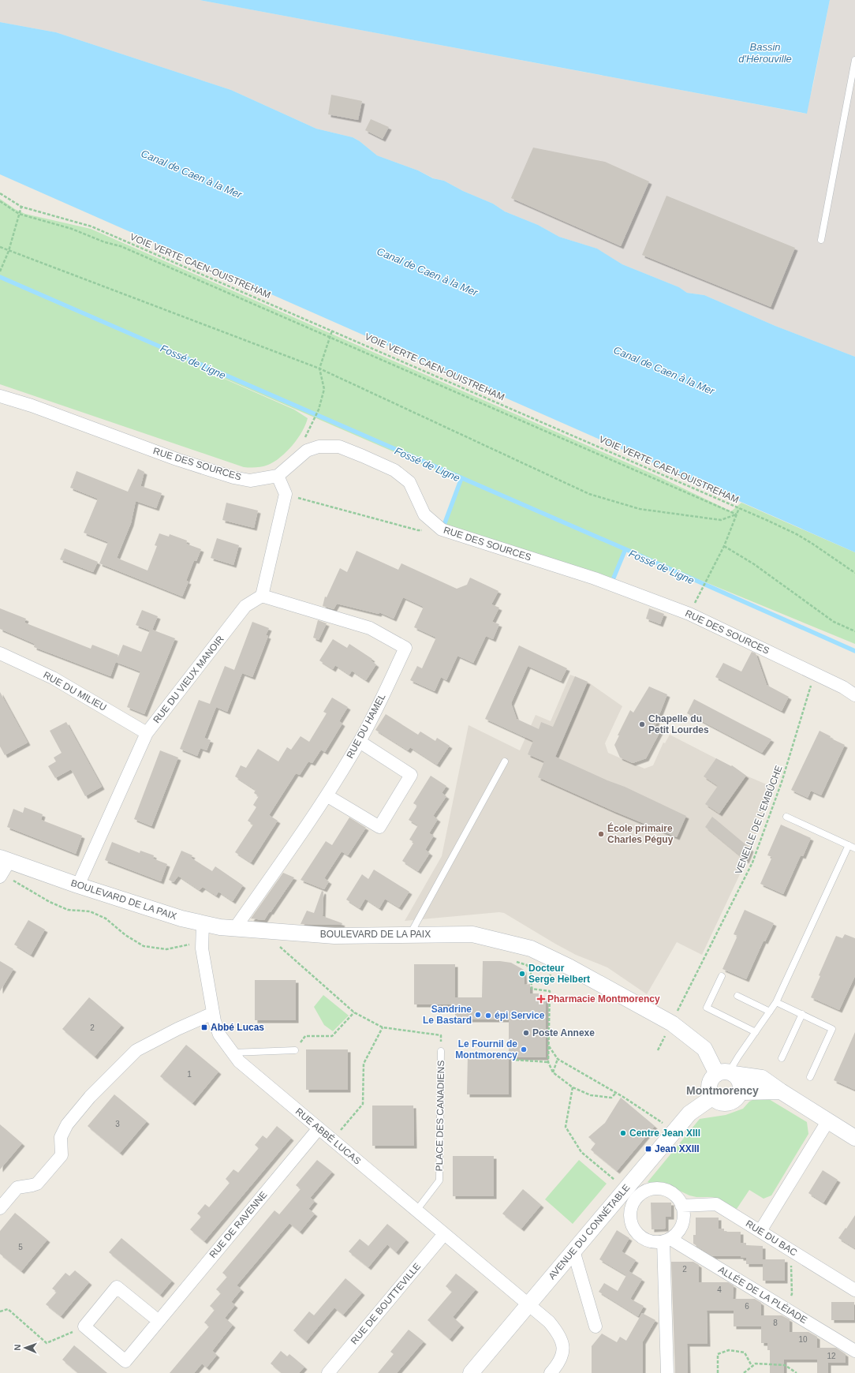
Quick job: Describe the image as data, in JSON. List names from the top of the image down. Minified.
{"streets":{"street":["RUE DES SOURCES","RUE DU VIEUX MANOIR","RUE DU MILIEU","RUE DU HAMEL","BOULEVARD DE LA PAIX","RUE ABBÉ LUCAS","RUE DE RAVENNE","AVENUE DU CONNÉTABLE","RUE DU BAC","ALLÉE DE LA PLÉIADE","RUE DE BOUTTEVILLE"],"lane":["PLACE DES CANADIENS"],"path":["VOIE VERTE CAEN-OUISTREHAM","VENELLE DE L'EMBÛCHE"]},"crossings":[["RUE DES SOURCES","VENELLE DE L'EMBÛCHE"],["RUE DU VIEUX MANOIR","RUE DU MILIEU"],["RUE DU VIEUX MANOIR","RUE DU HAMEL"],["RUE DU VIEUX MANOIR","BOULEVARD DE LA PAIX"],["RUE DU HAMEL","BOULEVARD DE LA PAIX"],["BOULEVARD DE LA PAIX","RUE ABBÉ LUCAS"],["BOULEVARD DE LA PAIX","AVENUE DU CONNÉTABLE"],["PLACE DES CANADIENS","RUE ABBÉ LUCAS"],["RUE ABBÉ LUCAS","RUE DE RAVENNE"],["RUE ABBÉ LUCAS","AVENUE DU CONNÉTABLE"],["RUE ABBÉ LUCAS","RUE DE BOUTTEVILLE"],["RUE DU BAC","ALLÉE DE LA PLÉIADE"]],"districts":["Montmorency"],"water":["Bassin d'Hérouville","Canal de Caen à la Mer","Fossé de Ligne"],"places":{"other":["Chapelle du Petit Lourdes","École primaire Charles Péguy","Docteur Serge Helbert","Sandrine Le Bastard","épi Service","Poste Annexe","Le Fournil de Montmorency","Centre Jean XIII"],"health":["Pharmacie Montmorency"],"transit":["Abbé Lucas","Jean XXIII"]},"house_numbers":["2","1","3","5","2","4","6","8","10","12"],"north":"left"}
